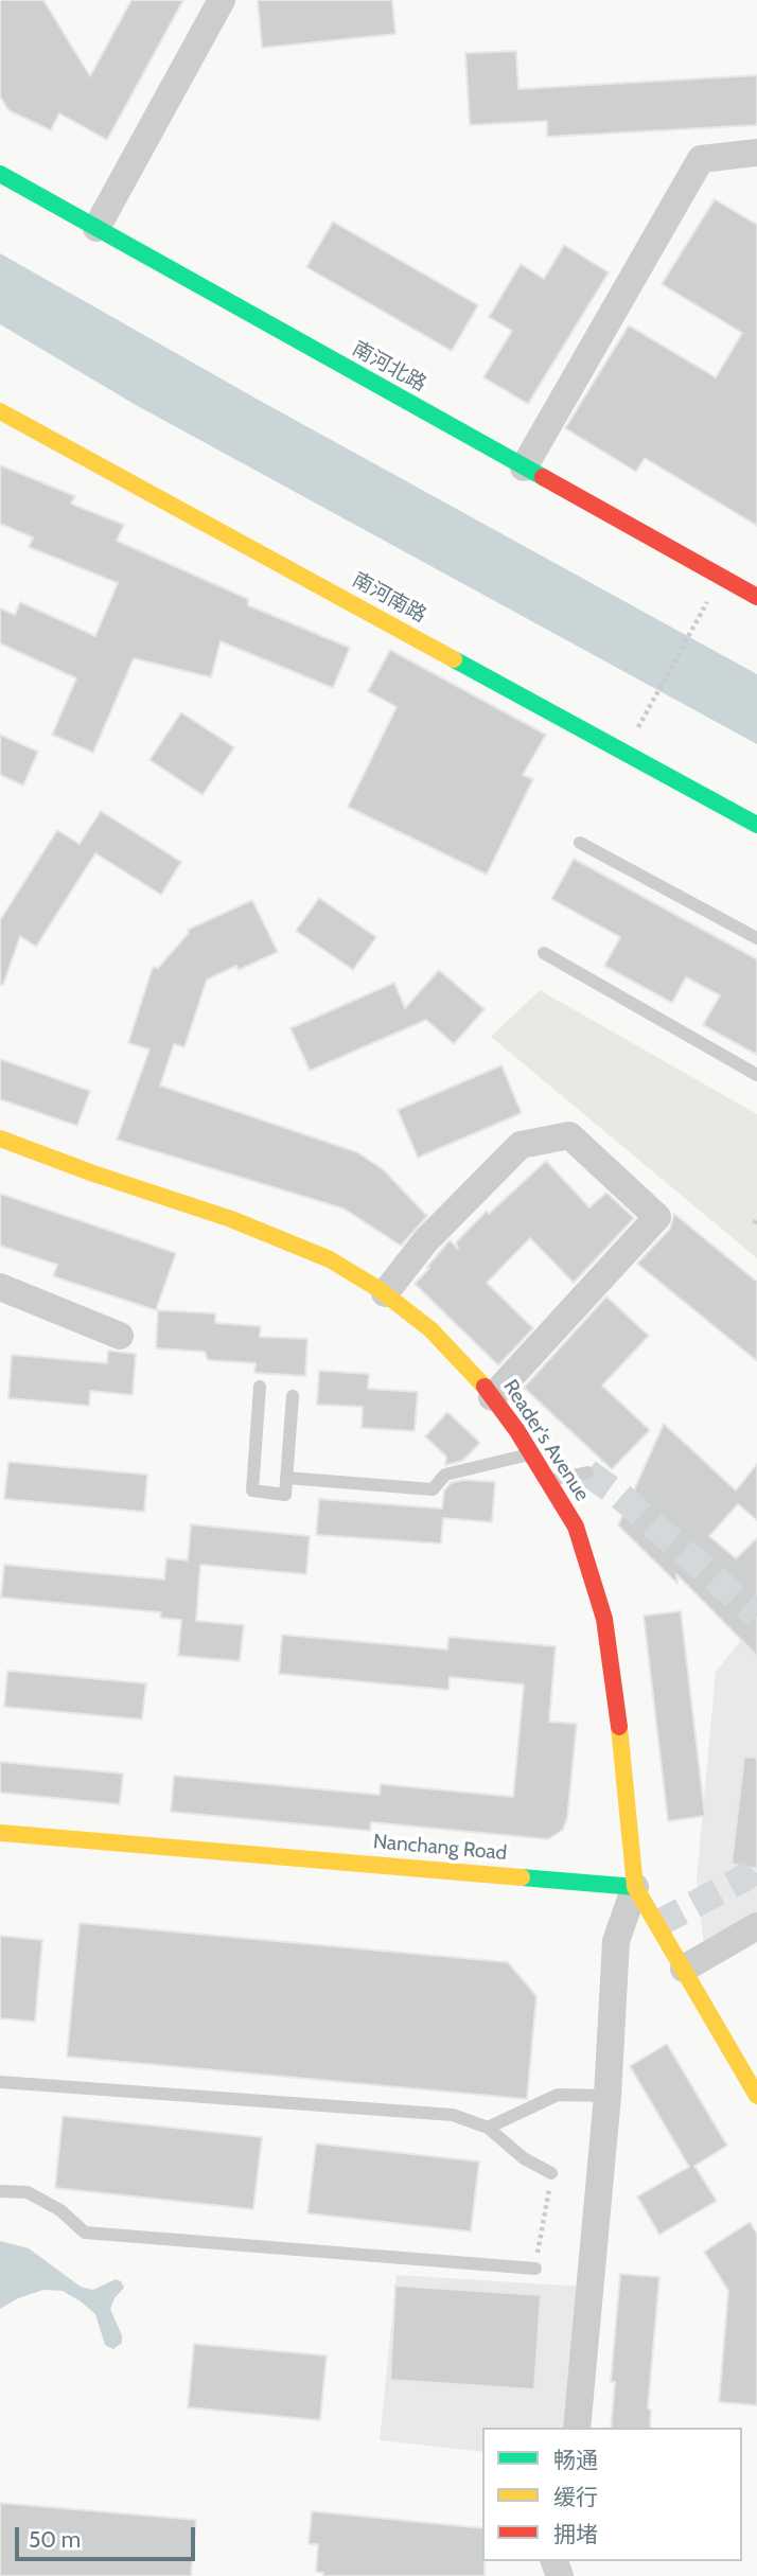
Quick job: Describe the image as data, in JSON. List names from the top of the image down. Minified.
{"streets":{"main road":["南河北路","南河南路","Reader's Avenue","Nanchang Road"]},"crossings":[["Reader's Avenue","Nanchang Road"]],"legend":["畅通","缓行","拥堵"],"scale_bar":"50 m"}
